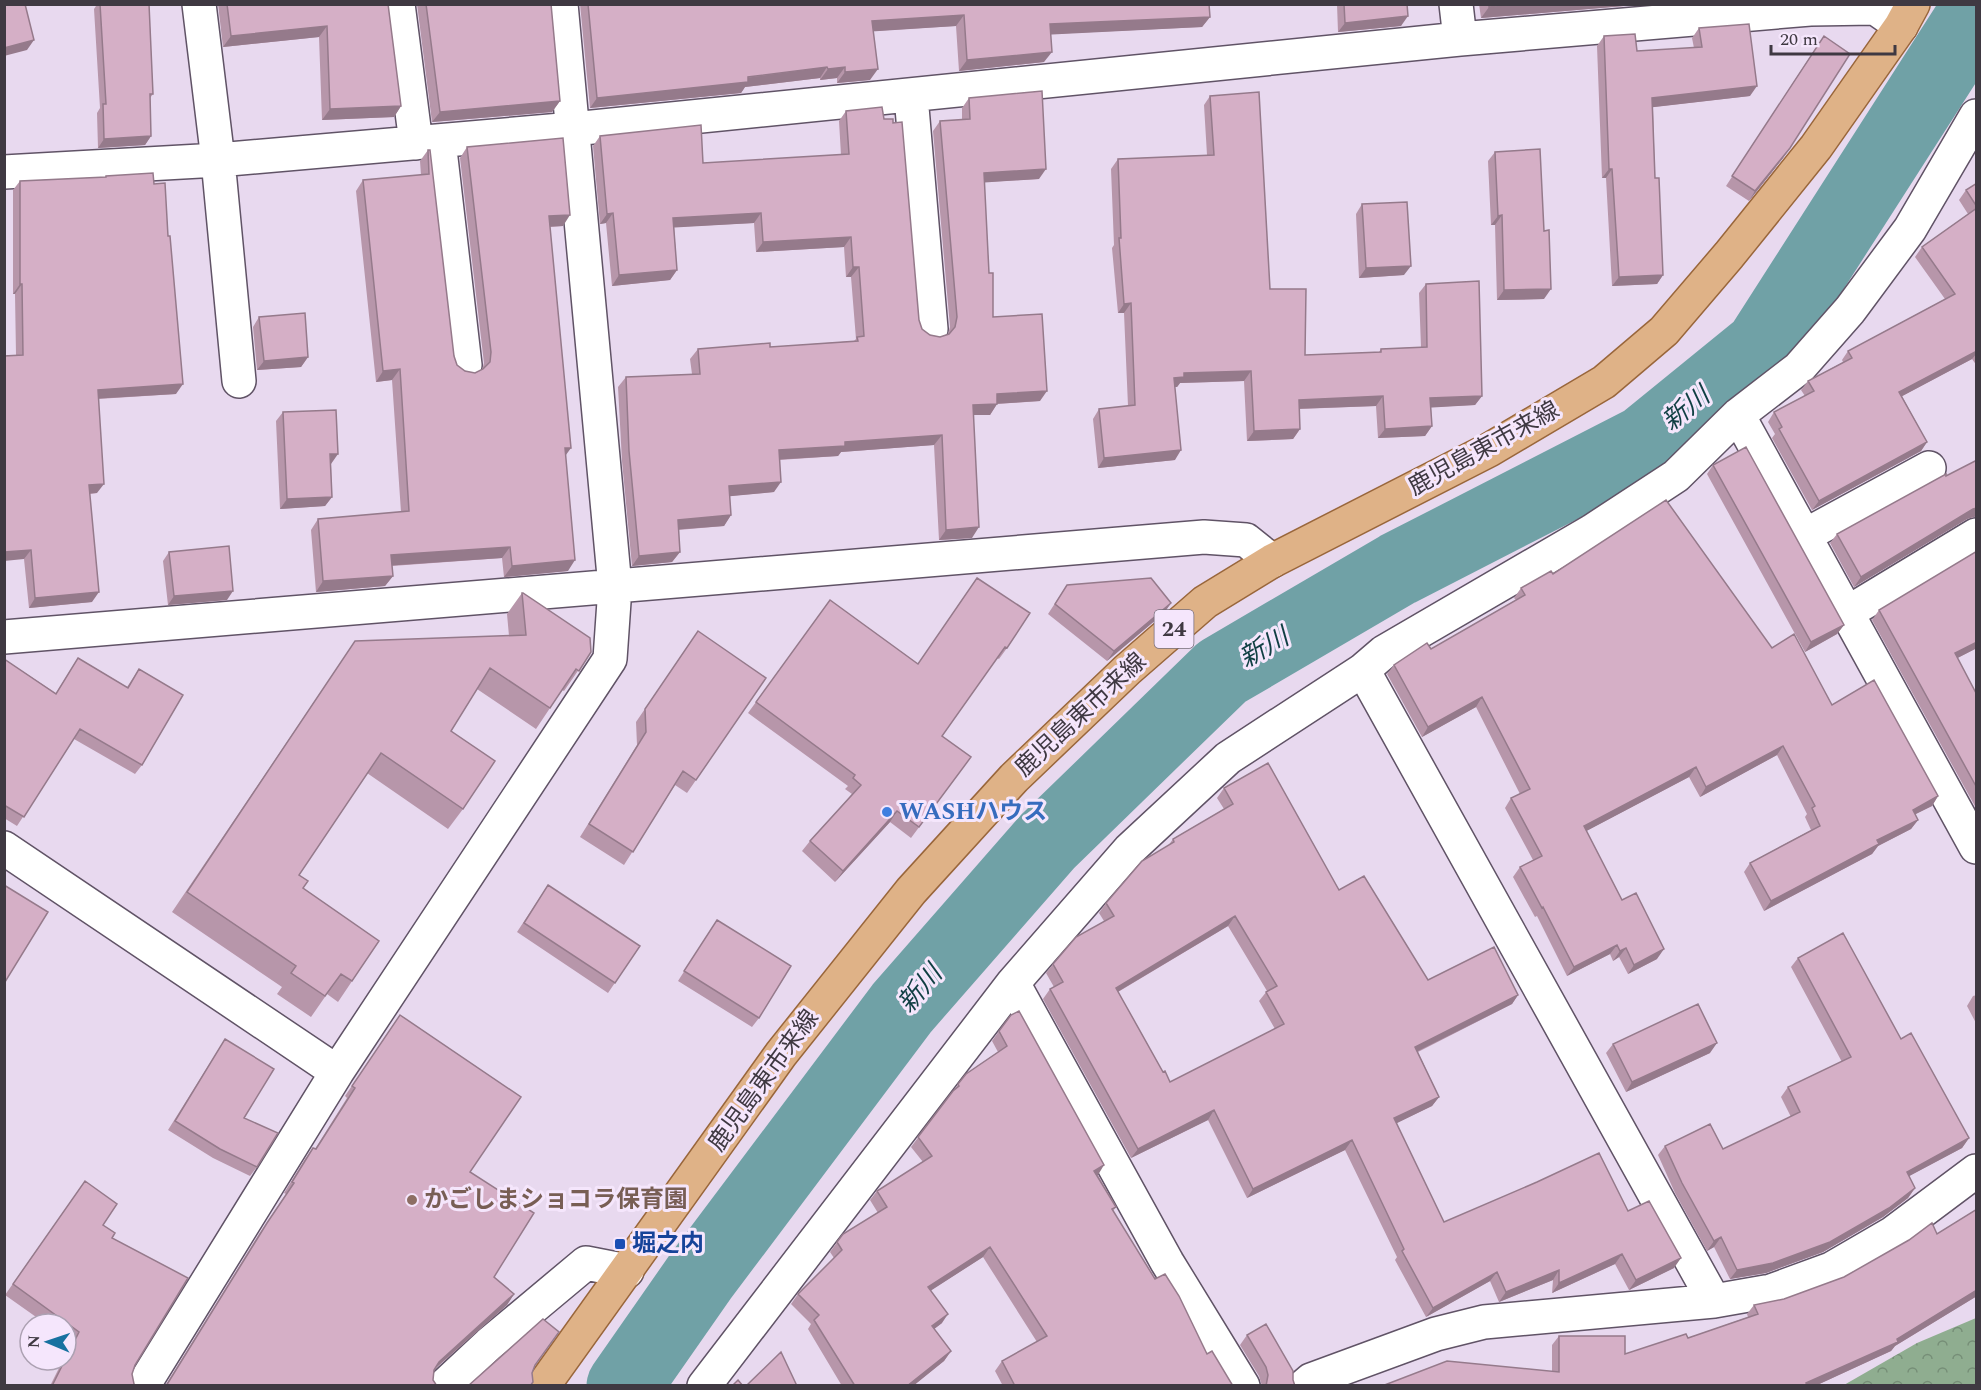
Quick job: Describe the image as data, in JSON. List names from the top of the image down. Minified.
{"streets":{"main road":["鹿児島東市来線","24"]},"water":["新川"],"places":{"other":["WASHハウス","かごしまショコラ保育園"],"transit":["堀之内"]},"scale_bar":"20 m","north":"left"}
